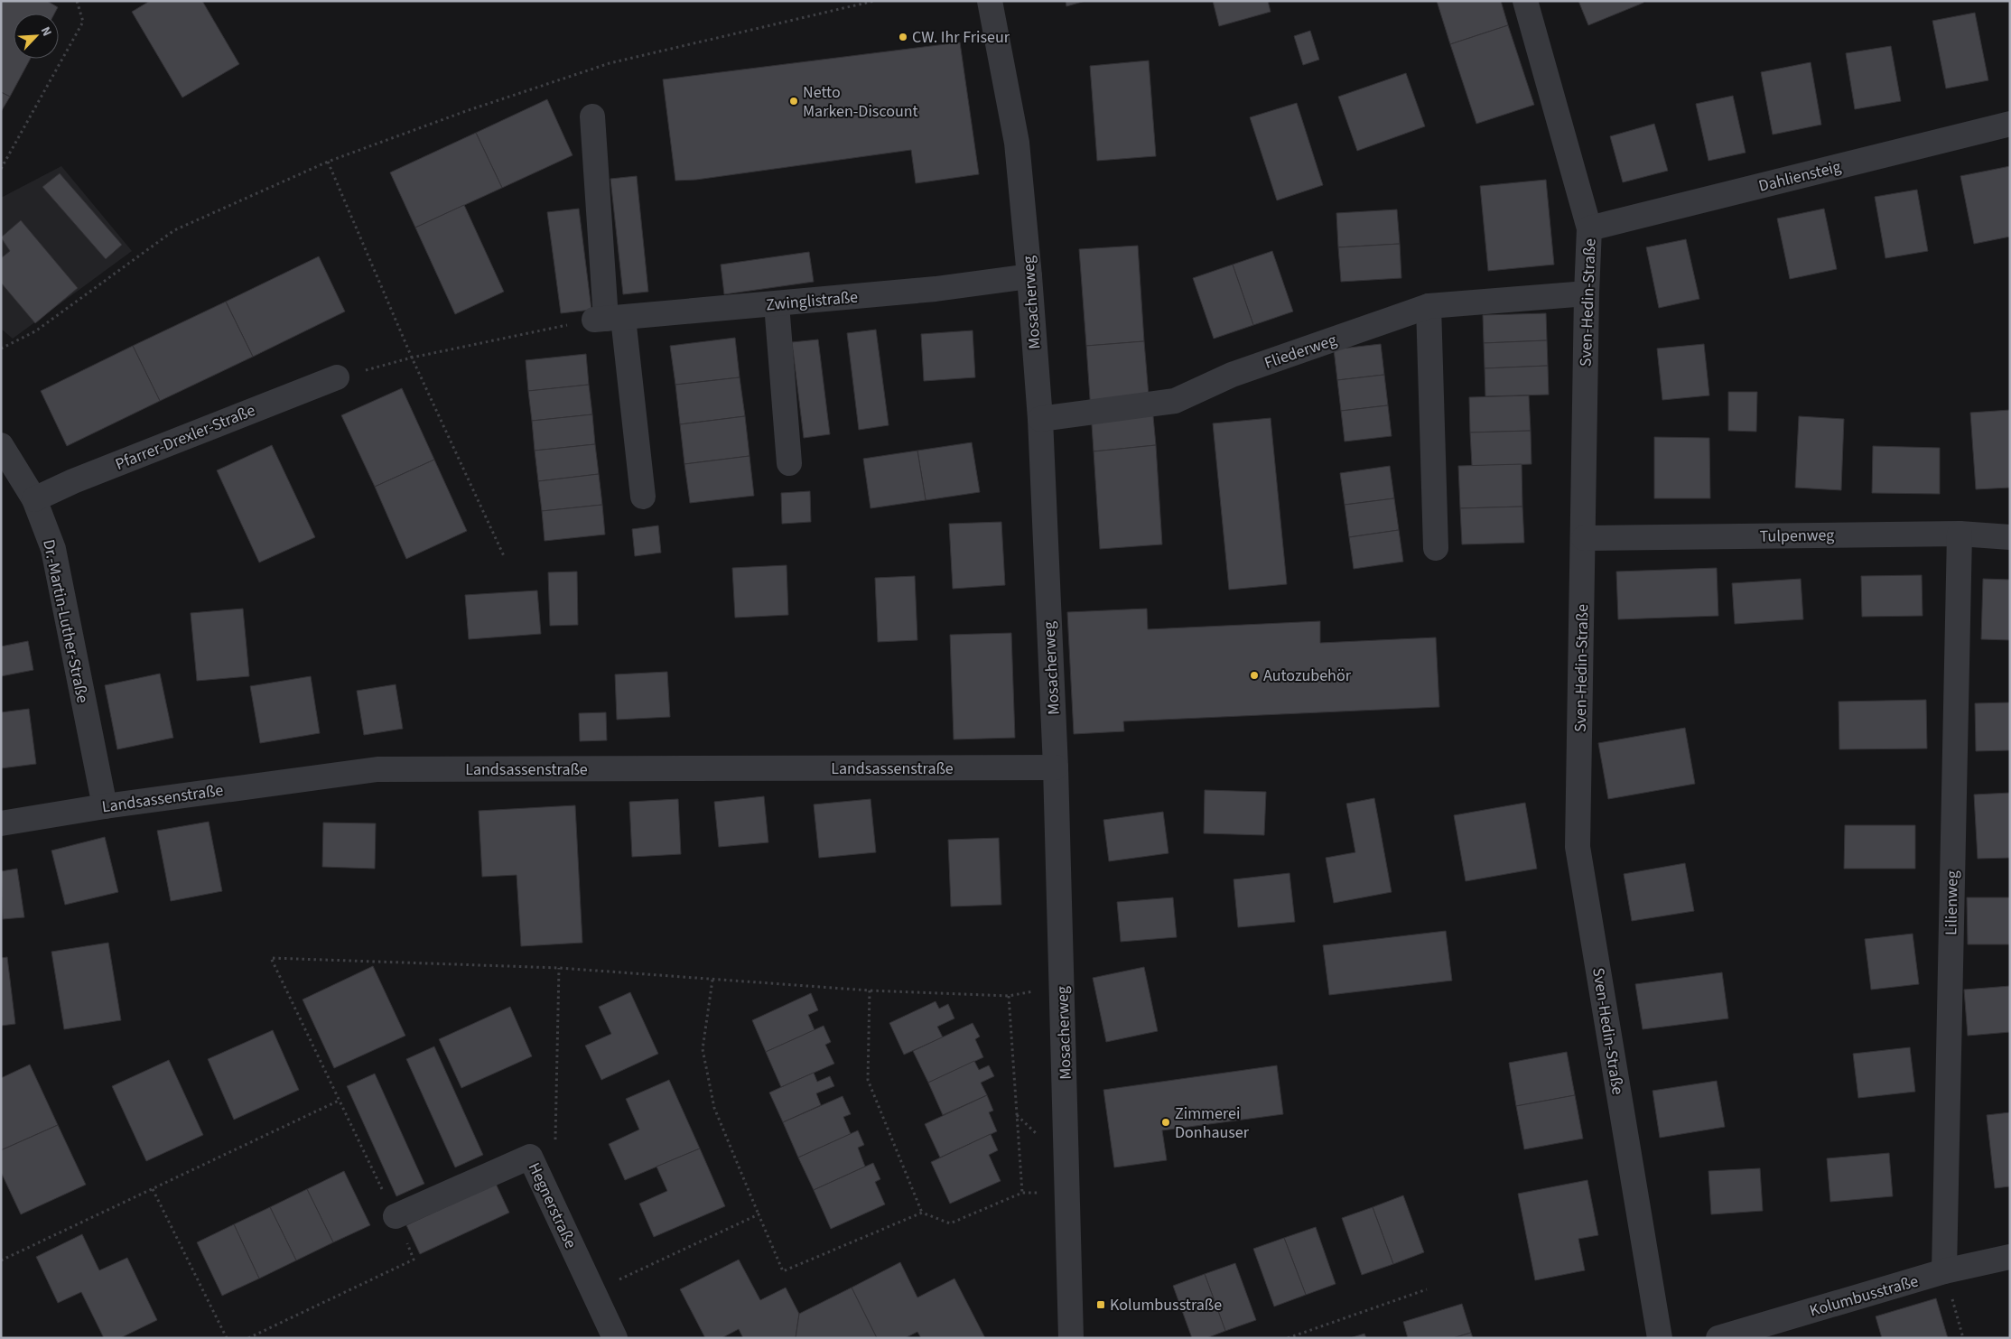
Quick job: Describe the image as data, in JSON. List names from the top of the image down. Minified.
{"streets":{"street":["Dahliensteig","Zwinglistraße","Mosacherweg","Sven-Hedin-Straße","Fliederweg","Pfarrer-Drexler-Straße","Tulpenweg","Dr.-Martin-Luther-Straße","Landsassenstraße","Lilienweg","Hegnerstraße","Kolumbusstraße"]},"crossings":[["Dahliensteig","Sven-Hedin-Straße"],["Zwinglistraße","Mosacherweg"],["Mosacherweg","Fliederweg"],["Mosacherweg","Landsassenstraße"],["Sven-Hedin-Straße","Fliederweg"],["Sven-Hedin-Straße","Tulpenweg"],["Pfarrer-Drexler-Straße","Dr.-Martin-Luther-Straße"],["Tulpenweg","Lilienweg"],["Dr.-Martin-Luther-Straße","Landsassenstraße"],["Lilienweg","Kolumbusstraße"]],"places":{"other":["CW. Ihr Friseur","Netto Marken-Discount","Autozubehör","Zimmerei Donhauser"],"transit":["Kolumbusstraße"]},"north":"top right"}
